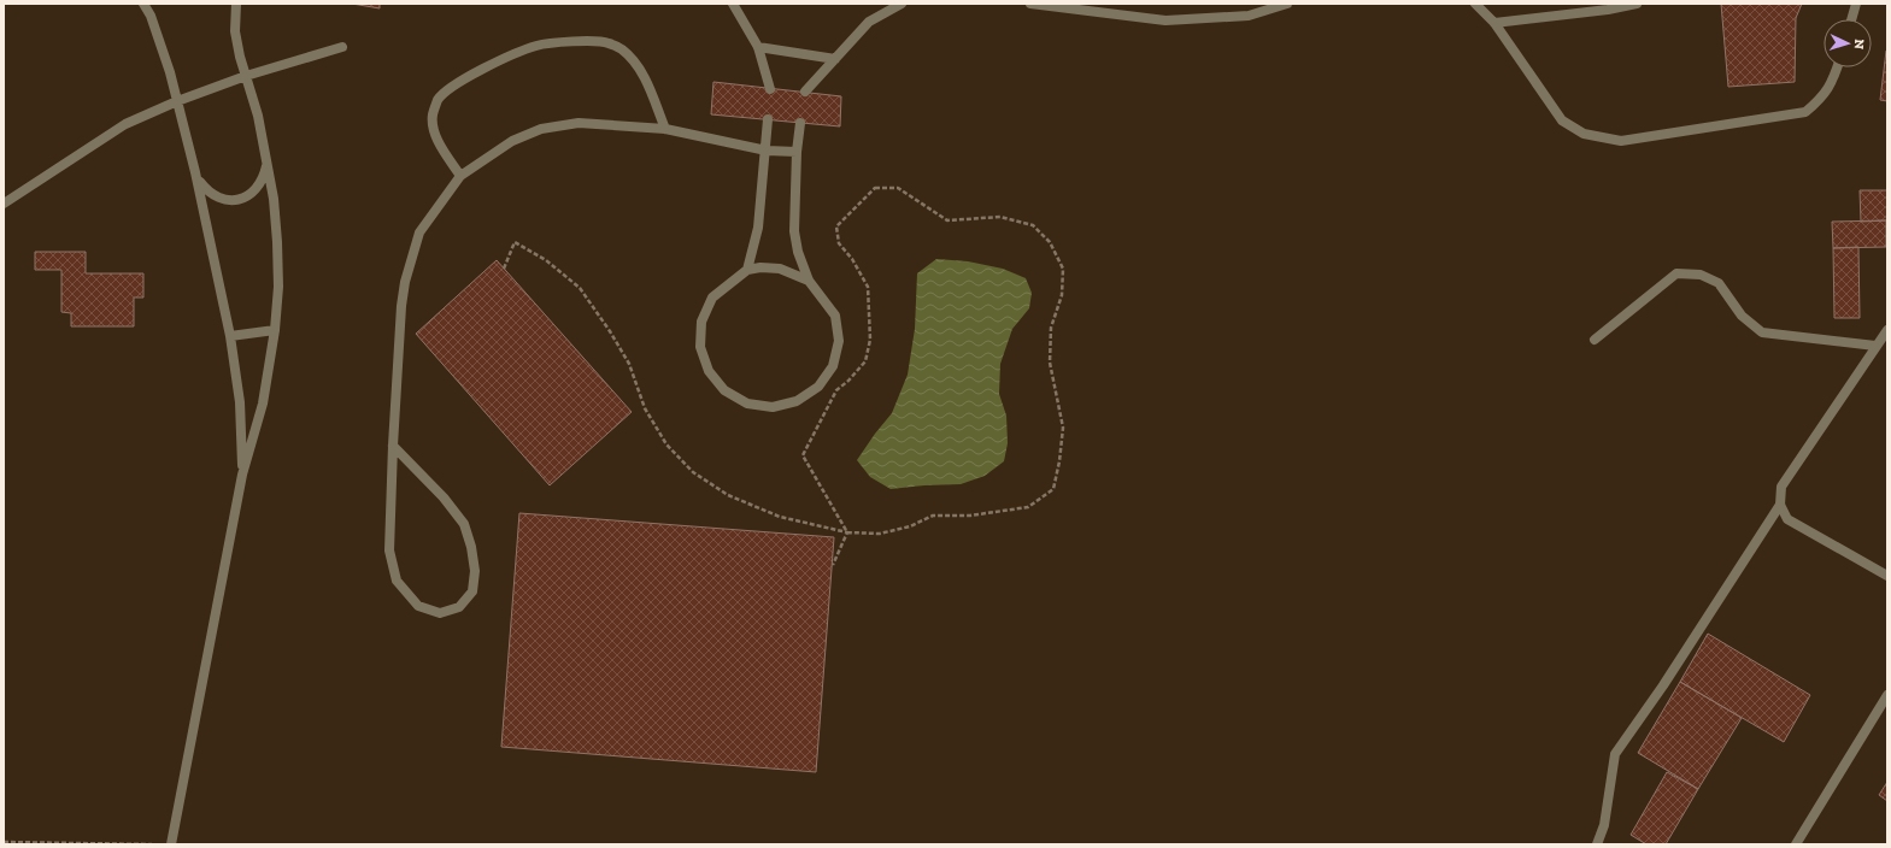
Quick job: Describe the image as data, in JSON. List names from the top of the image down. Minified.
{"north":"right"}
